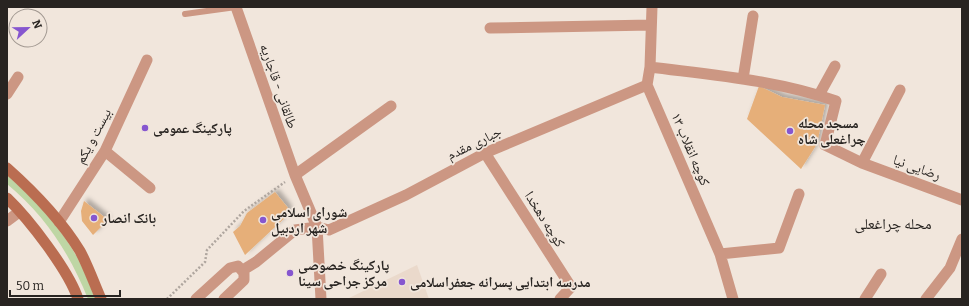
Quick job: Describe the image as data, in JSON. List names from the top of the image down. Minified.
{"streets":{"street":["طالقانی - قاجاریه","بیست و یکم","جباری مقدم","کوچه انقلاب ۱۳","رضایی نیا","کوچه دهخدا"]},"crossings":[["طالقانی - قاجاریه","جباری مقدم"],["جباری مقدم","کوچه انقلاب ۱۳"],["جباری مقدم","کوچه دهخدا"]],"districts":["محله چراغعلی"],"places":["پارکینگ عمومی","مسجد محله چراغعلی شاه","بانک انصار","شورای اسلامی شهر اردبیل","پارکینگ خصوصی مرکز جراحی سینا","مدرسه ابتدایی پسرانه جعفراسلامی"],"scale_bar":"50 m","north":"right"}
